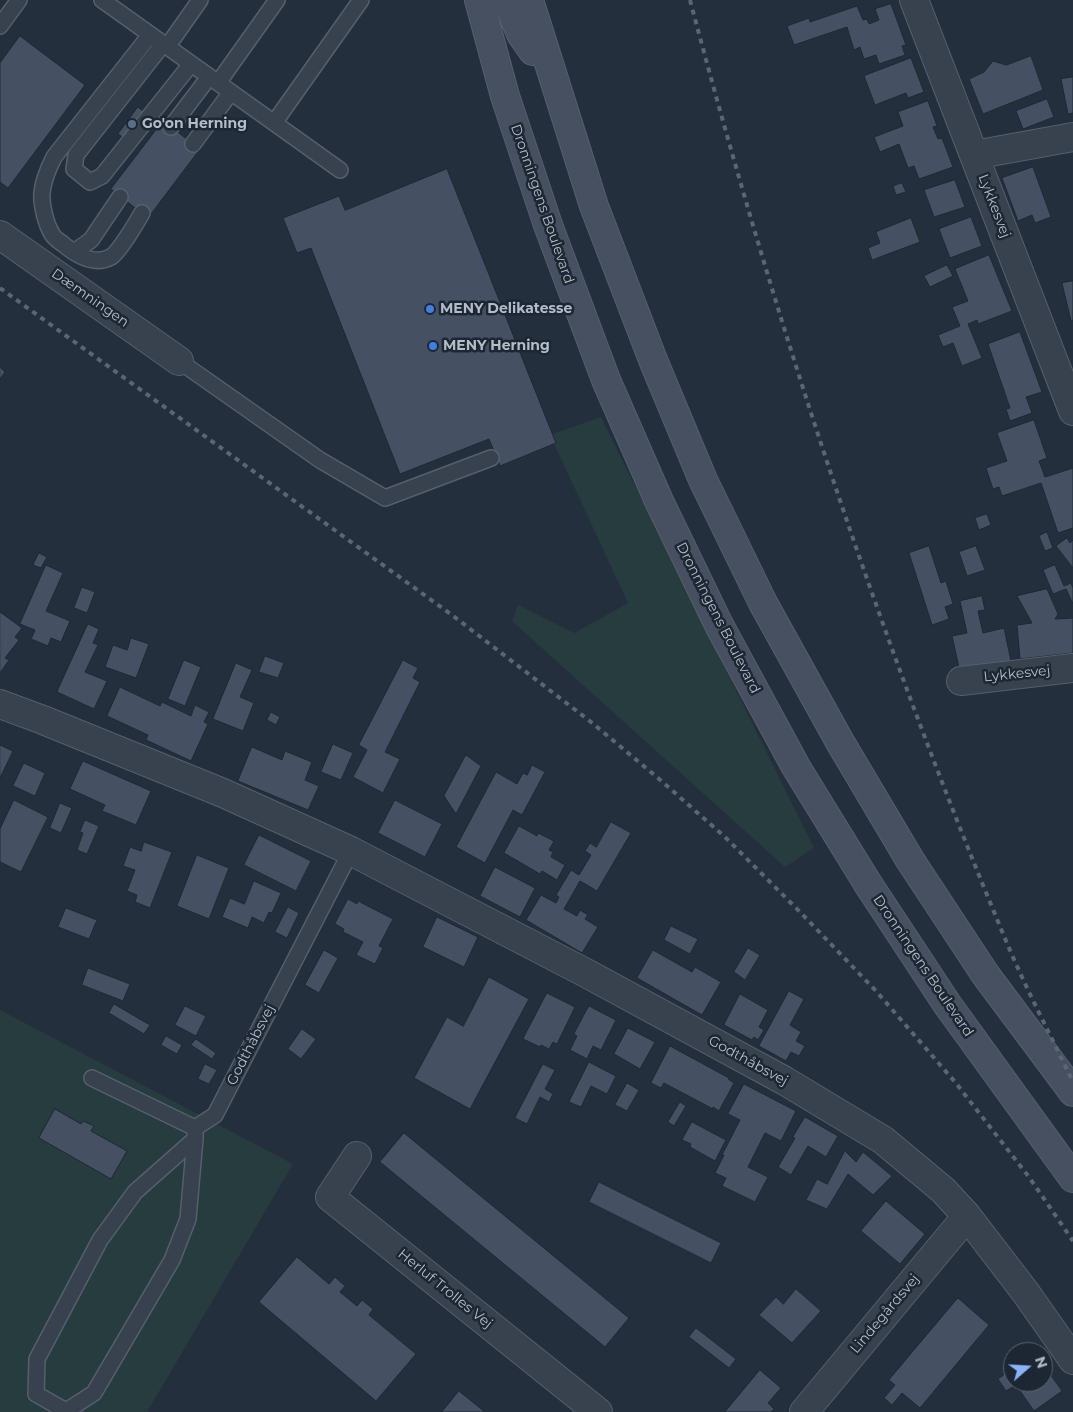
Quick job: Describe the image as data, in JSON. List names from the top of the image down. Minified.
{"streets":{"main road":["Dronningens Boulevard"],"street":["Lykkesvej","Dæmningen","Godthåbsvej","Herluf Trolles Vej","Lindegårdsvej"]},"crossings":[["Godthåbsvej","Lindegårdsvej"]],"places":["Go'on Herning","MENY Delikatesse","MENY Herning"],"north":"right"}
